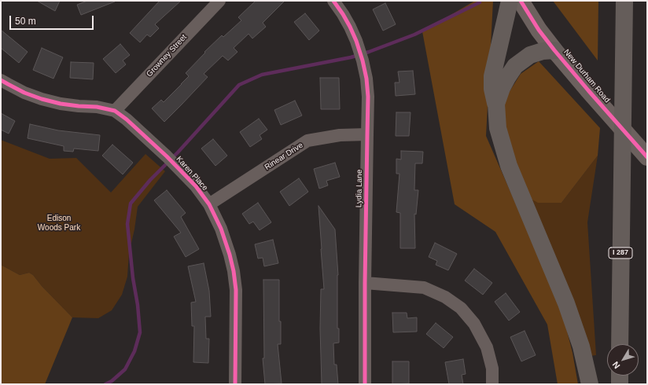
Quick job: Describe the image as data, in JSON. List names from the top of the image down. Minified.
{"streets":{"highway":["I 287"],"main road":["New Durham Road"],"street":["Growney Street","Rinear Drive","Karen Place","Lydia Lane"]},"crossings":[["Growney Street","Karen Place"],["Rinear Drive","Karen Place"],["Rinear Drive","Lydia Lane"]],"parks":["Edison Woods Park"],"scale_bar":"50 m","north":"bottom left"}
